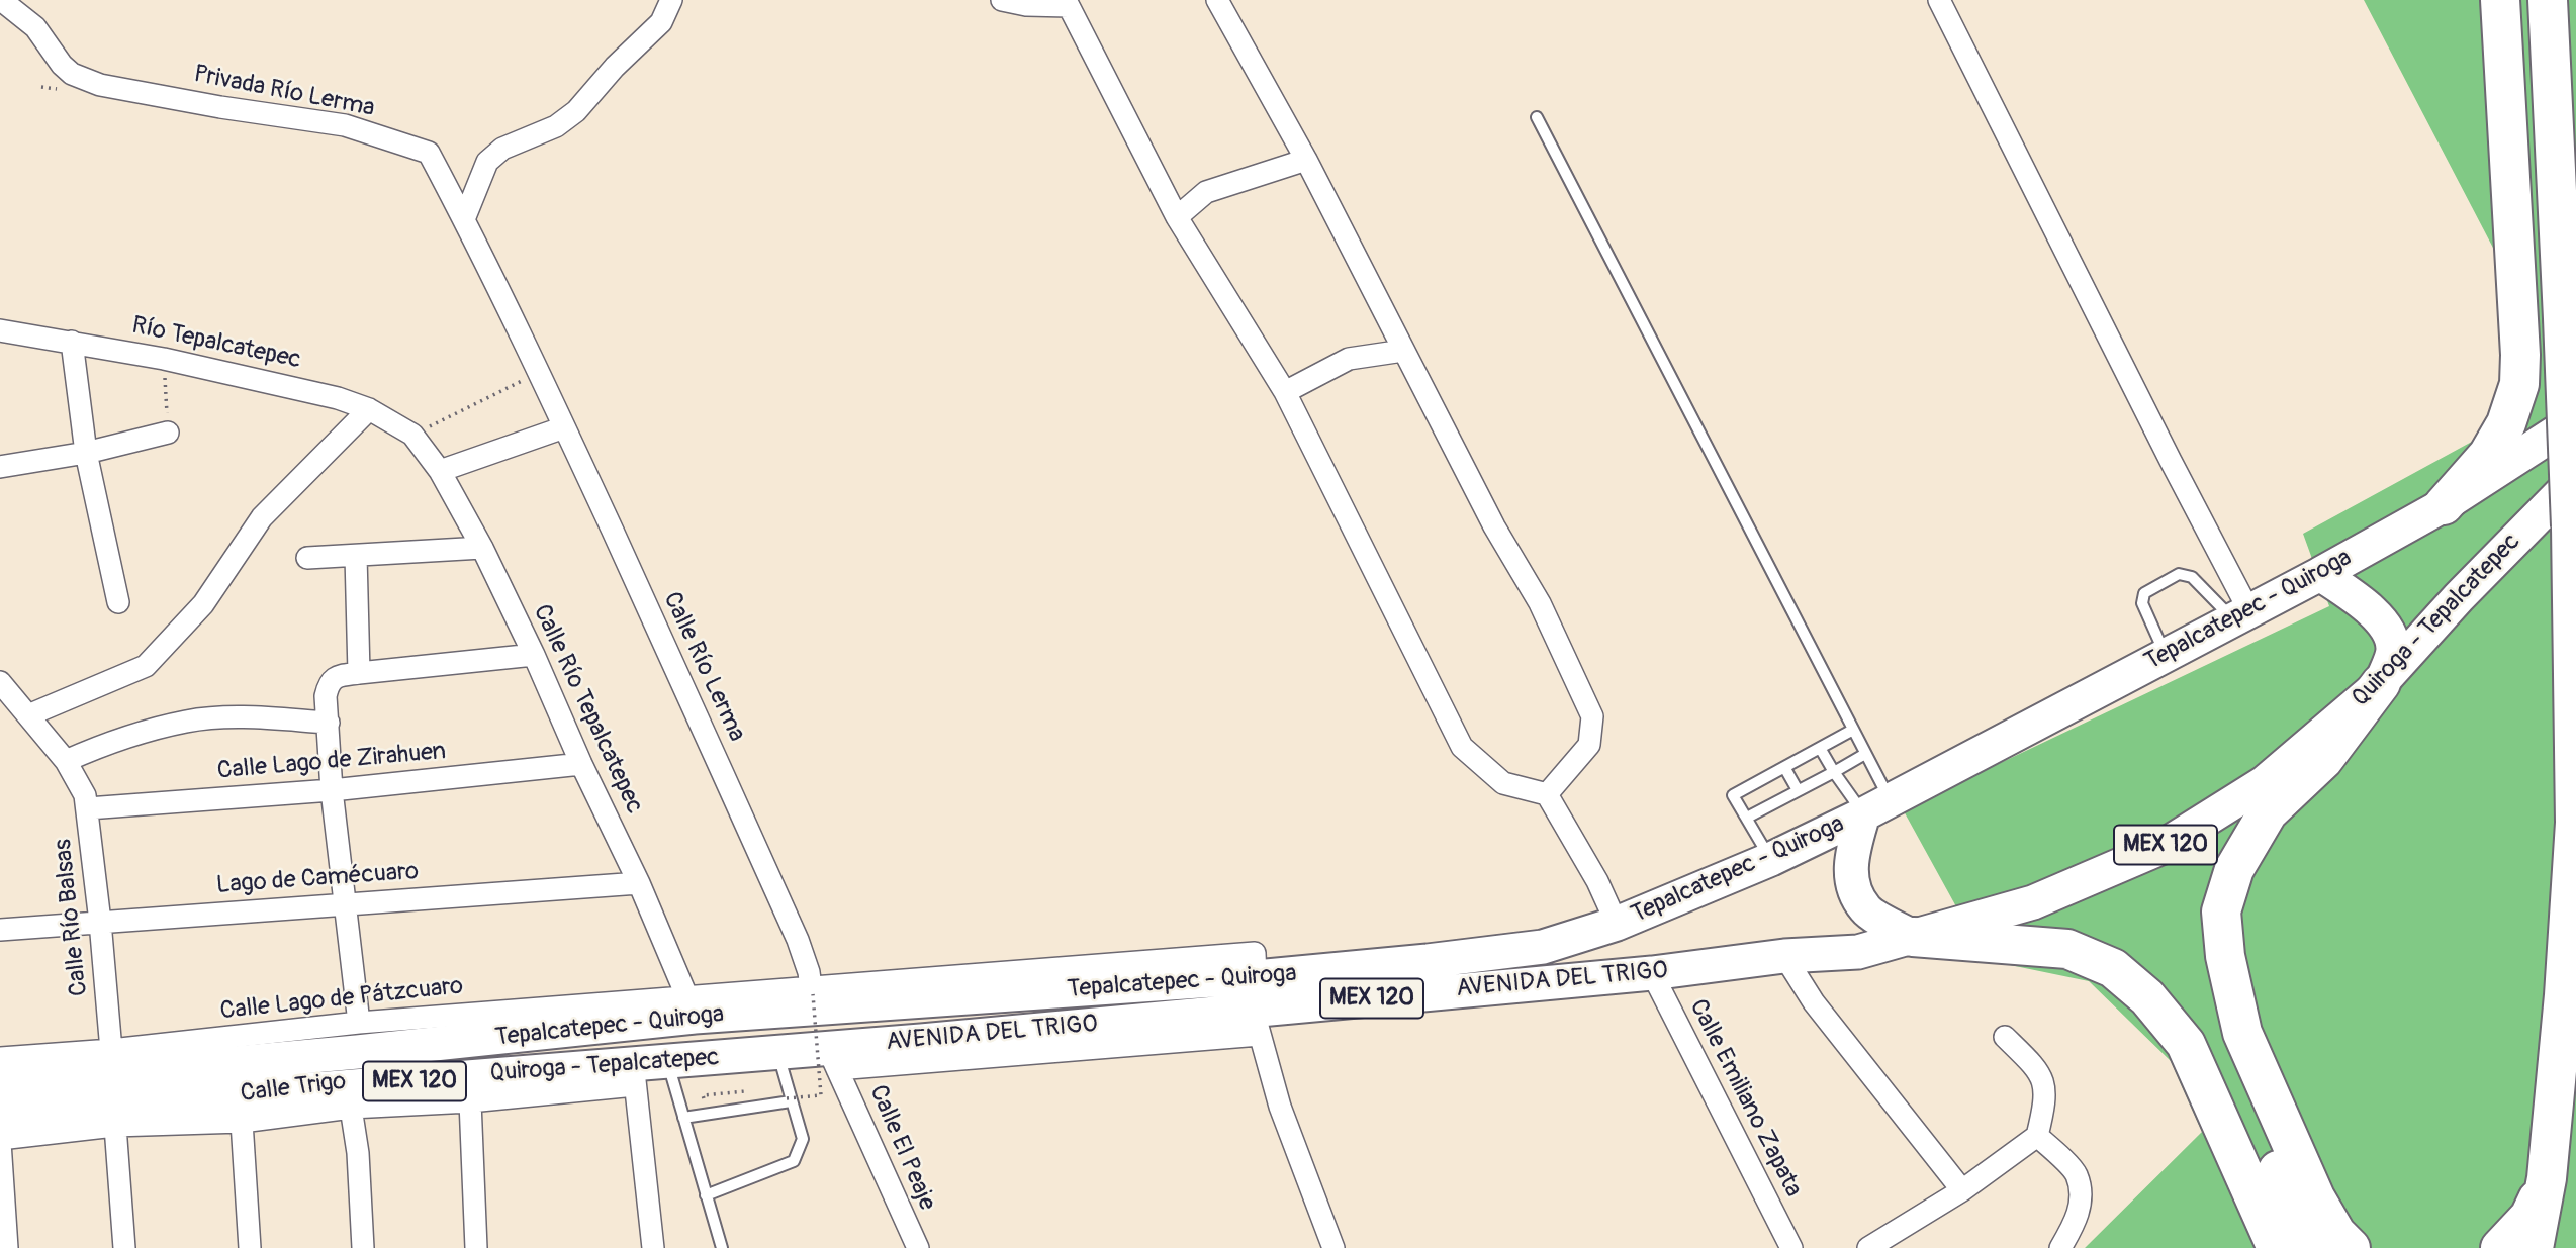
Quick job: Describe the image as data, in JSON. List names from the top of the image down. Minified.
{"streets":{"main road":["Tepalcatepec - Quiroga","Quiroga - Tepalcatepec","MEX 120","AVENIDA DEL TRIGO"],"street":["Privada Río Lerma","Río Tepalcatepec","Calle Río Lerma","Calle Río Tepalcatepec","Calle Lago de Zirahuen","Lago de Camécuaro","Calle Río Balsas","Calle Lago de Pátzcuaro","Calle Trigo","Calle Emiliano Zapata","Calle El Peaje"]},"crossings":[["Privada Río Lerma","Calle Río Lerma"],["Río Tepalcatepec","Calle Río Tepalcatepec"],["Tepalcatepec - Quiroga","Quiroga - Tepalcatepec"],["Tepalcatepec - Quiroga","Calle Río Tepalcatepec"],["Tepalcatepec - Quiroga","Calle Río Balsas"],["Tepalcatepec - Quiroga","AVENIDA DEL TRIGO"],["Tepalcatepec - Quiroga","Calle Lago de Pátzcuaro"],["Tepalcatepec - Quiroga","Calle Trigo"],["Quiroga - Tepalcatepec","Calle Río Balsas"],["Quiroga - Tepalcatepec","AVENIDA DEL TRIGO"],["Quiroga - Tepalcatepec","Calle Lago de Pátzcuaro"],["Quiroga - Tepalcatepec","Calle Trigo"],["Quiroga - Tepalcatepec","Calle El Peaje"],["Calle Río Lerma","Calle Lago de Pátzcuaro"],["Calle Río Tepalcatepec","Calle Lago de Zirahuen"],["Calle Río Tepalcatepec","Lago de Camécuaro"],["Calle Río Tepalcatepec","Calle Lago de Pátzcuaro"],["Calle Lago de Zirahuen","Calle Río Balsas"],["Lago de Camécuaro","Calle Río Balsas"],["Calle Río Balsas","Calle Lago de Pátzcuaro"],["Calle Río Balsas","Calle Trigo"],["AVENIDA DEL TRIGO","Calle Lago de Pátzcuaro"],["AVENIDA DEL TRIGO","Calle Emiliano Zapata"],["AVENIDA DEL TRIGO","Calle El Peaje"],["Calle Lago de Pátzcuaro","Calle Trigo"]]}
